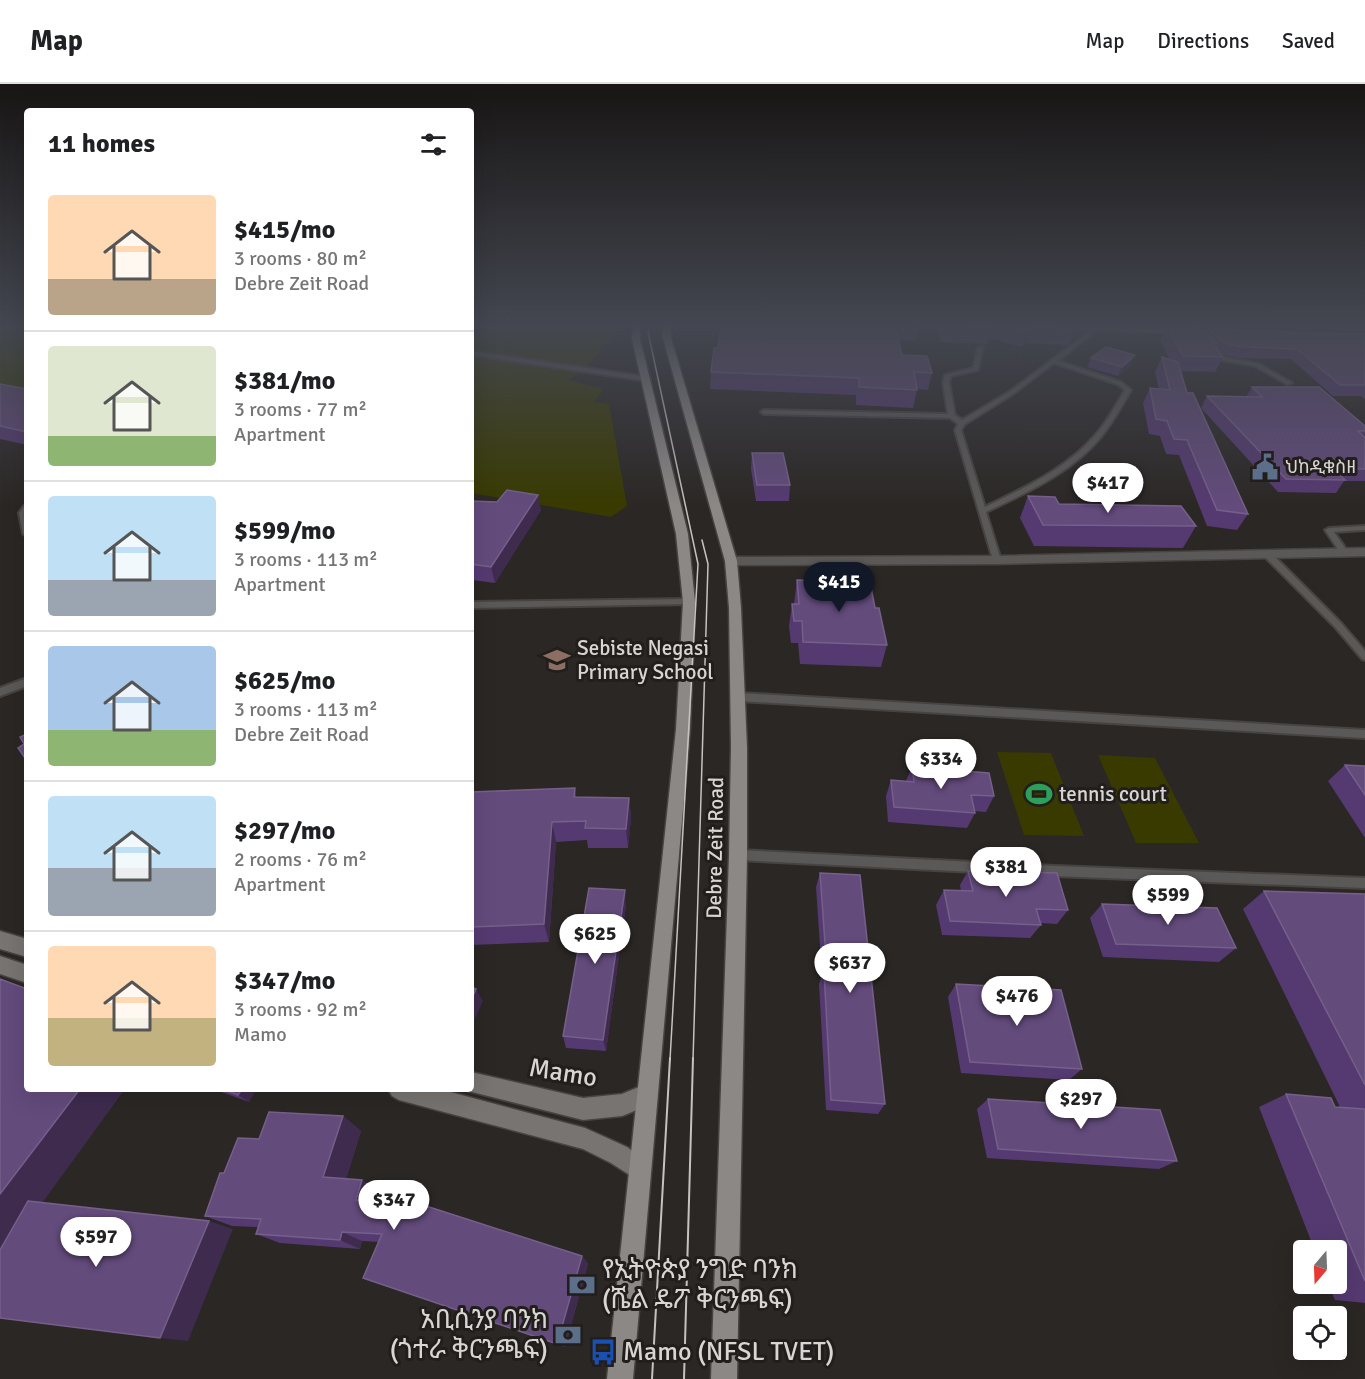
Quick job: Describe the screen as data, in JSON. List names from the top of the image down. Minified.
{"streets":{"main road":["Debre Zeit Road","Mamo"]},"crossings":[["Debre Zeit Road","Mamo"]],"places":{"public building":["ህከዲቁስዘ"],"school or university":["Sebiste Negasi Primary School"],"sports":["tennis court"],"bank":["የኢትዮጵያ ንግድ ባንክ (ሼል ዴፖ ቅርንጫፍ)","አቢሲንያ ባንክ (ጎተራ ቅርንጫፍ)"],"bus stop":["Mamo (NFSL TVET)"]},"north":"bottom","page":{"header":"Map","nav":["Map","Directions","Saved"],"heading":"11 homes","list":[{"name":"$415/mo","note":"3 rooms · 80 m² · Debre Zeit Road"},{"name":"$381/mo","note":"3 rooms · 77 m² · Apartment"},{"name":"$599/mo","note":"3 rooms · 113 m² · Apartment"},{"name":"$625/mo","note":"3 rooms · 113 m² · Debre Zeit Road"},{"name":"$297/mo","note":"2 rooms · 76 m² · Apartment"},{"name":"$347/mo","note":"3 rooms · 92 m² · Mamo"}],"price":["$417","$415","$334","$381","$599","$625","$637","$476","$297","$347","$597"]}}
